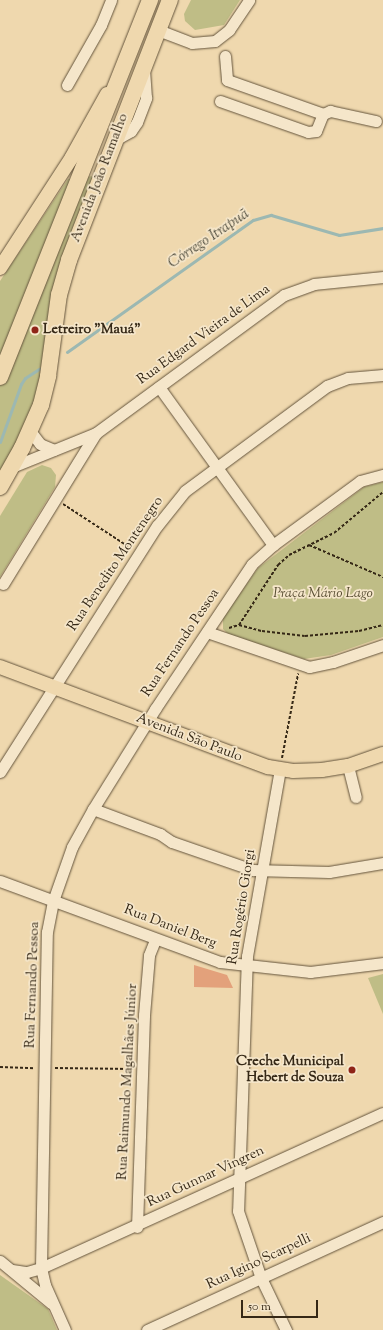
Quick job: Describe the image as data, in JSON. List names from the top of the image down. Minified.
{"streets":{"highway":["Avenida João Ramalho"],"main road":["Avenida São Paulo"],"street":["Rua Edgard Vieira de Lima","Rua Benedito Montenegro","Rua Fernando Pessoa","Rua Rogério Giorgi","Rua Daniel Berg","Rua Raimundo Magalhães Júnior","Rua Gunnar Vingren","Rua Igino Scarpelli"]},"crossings":[["Avenida João Ramalho","Rua Edgard Vieira de Lima"],["Rua Benedito Montenegro","Avenida São Paulo"],["Rua Fernando Pessoa","Avenida São Paulo"],["Rua Fernando Pessoa","Rua Daniel Berg"],["Rua Fernando Pessoa","Rua Gunnar Vingren"],["Avenida São Paulo","Rua Rogério Giorgi"],["Rua Rogério Giorgi","Rua Daniel Berg"],["Rua Rogério Giorgi","Rua Gunnar Vingren"],["Rua Rogério Giorgi","Rua Igino Scarpelli"],["Rua Daniel Berg","Rua Raimundo Magalhães Júnior"],["Rua Raimundo Magalhães Júnior","Rua Gunnar Vingren"]],"water":["Córrego Itrapuã"],"parks":["Praça Mário Lago"],"places":["Letreiro \"Mauá\"","Creche Municipal Hebert de Souza"],"scale_bar":"50 m"}
